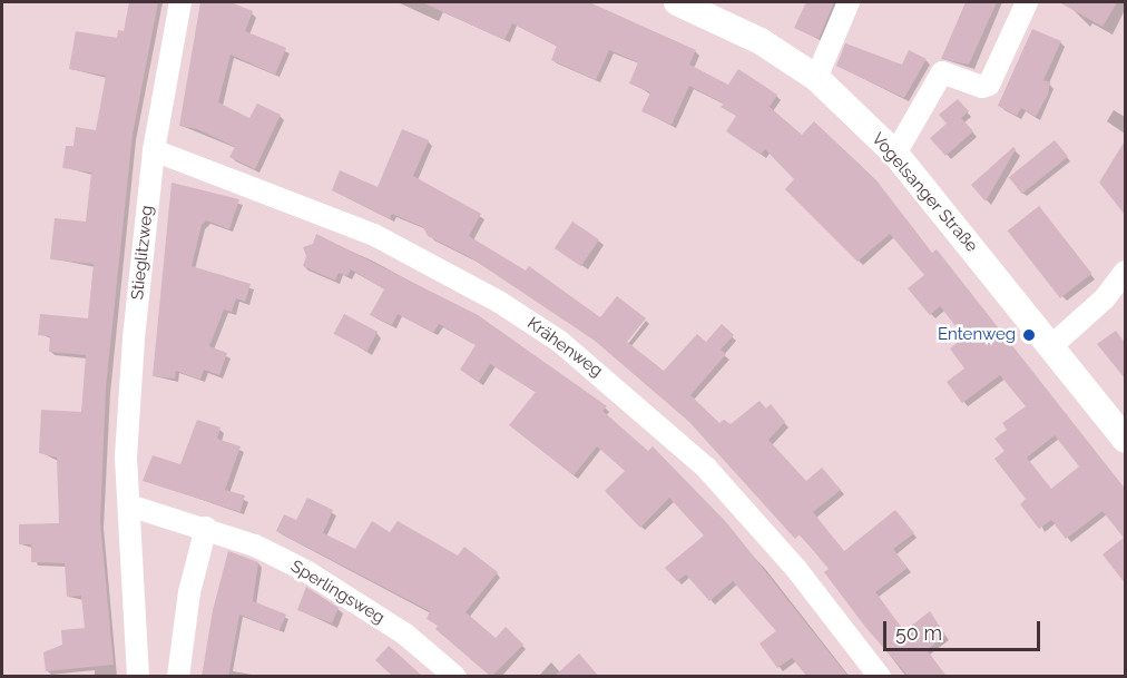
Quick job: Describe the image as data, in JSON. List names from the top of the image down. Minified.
{"streets":{"street":["Vogelsanger Straße","Stieglitzweg","Krähenweg","Sperlingsweg"]},"crossings":[["Stieglitzweg","Krähenweg"],["Stieglitzweg","Sperlingsweg"]],"places":["Entenweg"],"scale_bar":"50 m"}
